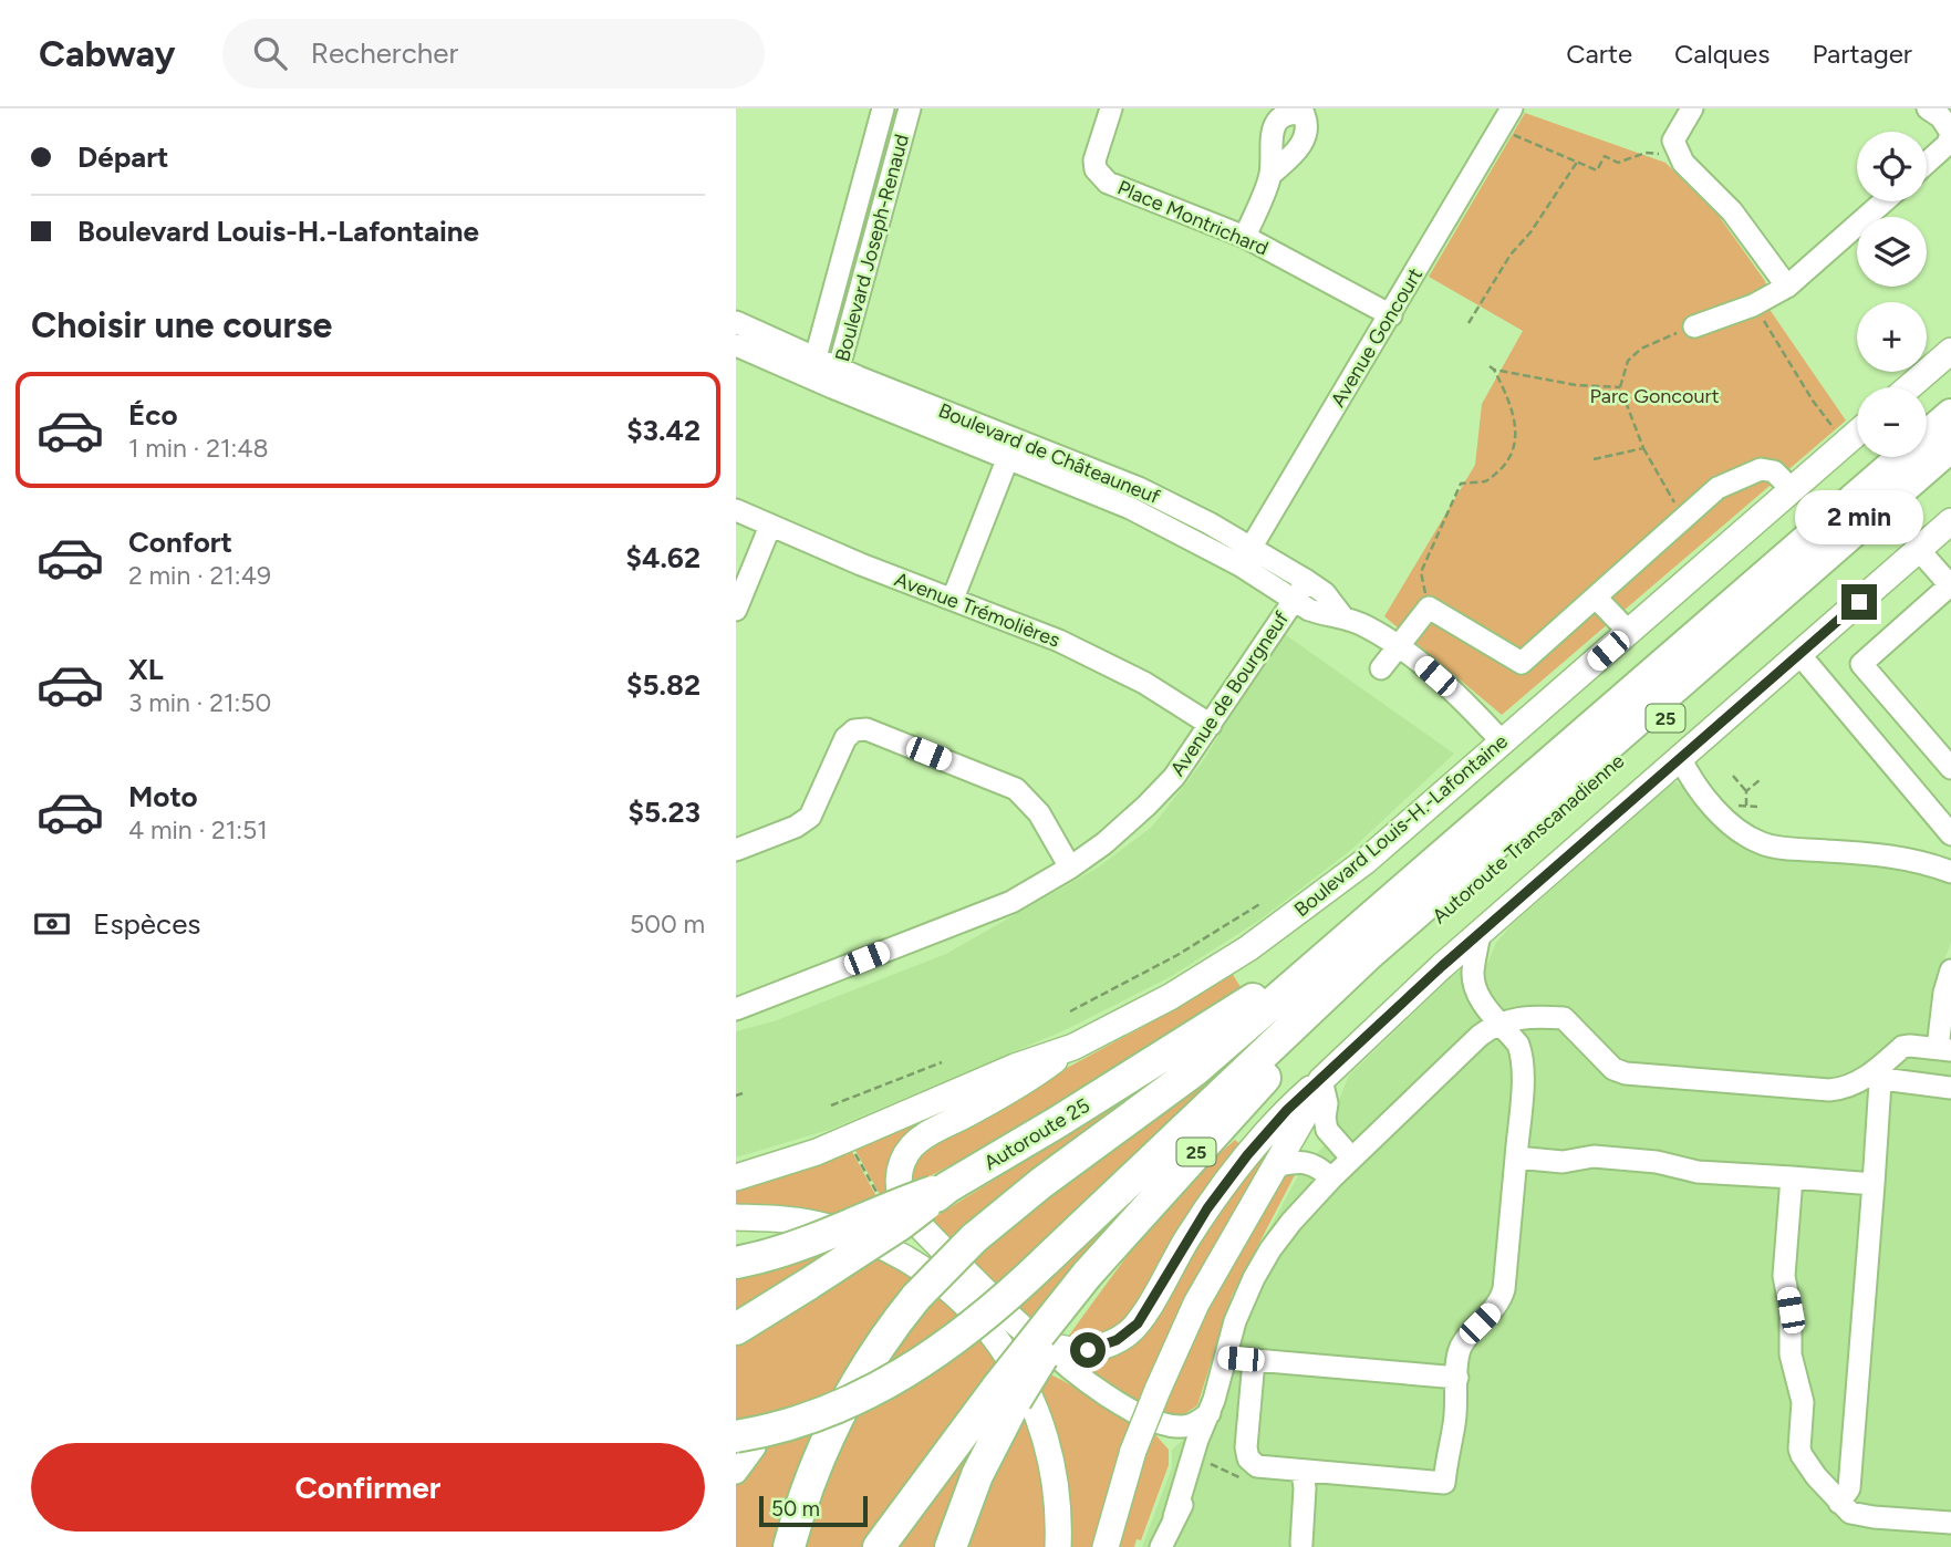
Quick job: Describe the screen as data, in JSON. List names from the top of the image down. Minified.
{"streets":{"highway":["25","Autoroute Transcanadienne","Autoroute 25"],"main road":["Boulevard Louis-H.-Lafontaine"],"street":["Place Montrichard","Boulevard Joseph-Renaud","Avenue Goncourt","Boulevard de Châteauneuf","Avenue Trémolières","Avenue de Bourgneuf"]},"crossings":[["Place Montrichard","Avenue Goncourt"],["Boulevard Joseph-Renaud","Boulevard de Châteauneuf"],["Avenue Goncourt","Boulevard de Châteauneuf"],["Boulevard de Châteauneuf","Avenue de Bourgneuf"],["Boulevard de Châteauneuf","Boulevard Louis-H.-Lafontaine"],["Avenue Trémolières","Avenue de Bourgneuf"],["25","Autoroute 25"]],"parks":["Parc Goncourt"],"scale_bar":"50 m","page":{"header":"Cabway","search":"Rechercher","nav":["Carte","Calques","Partager"],"banner":["Départ","Boulevard Louis-H.-Lafontaine"],"map_buttons":["+","−"],"heading":"Choisir une course","list":[{"name":"Éco","note":"1 min · 21:48","value":"$3.42"},{"name":"Confort","note":"2 min · 21:49","value":"$4.62"},{"name":"XL","note":"3 min · 21:50","value":"$5.82"},{"name":"Moto","note":"4 min · 21:51","value":"$5.23"}],"bubble":"2 min","pay":["Espèces","500 m"],"buttons":"Confirmer","scale":"50 m"}}
